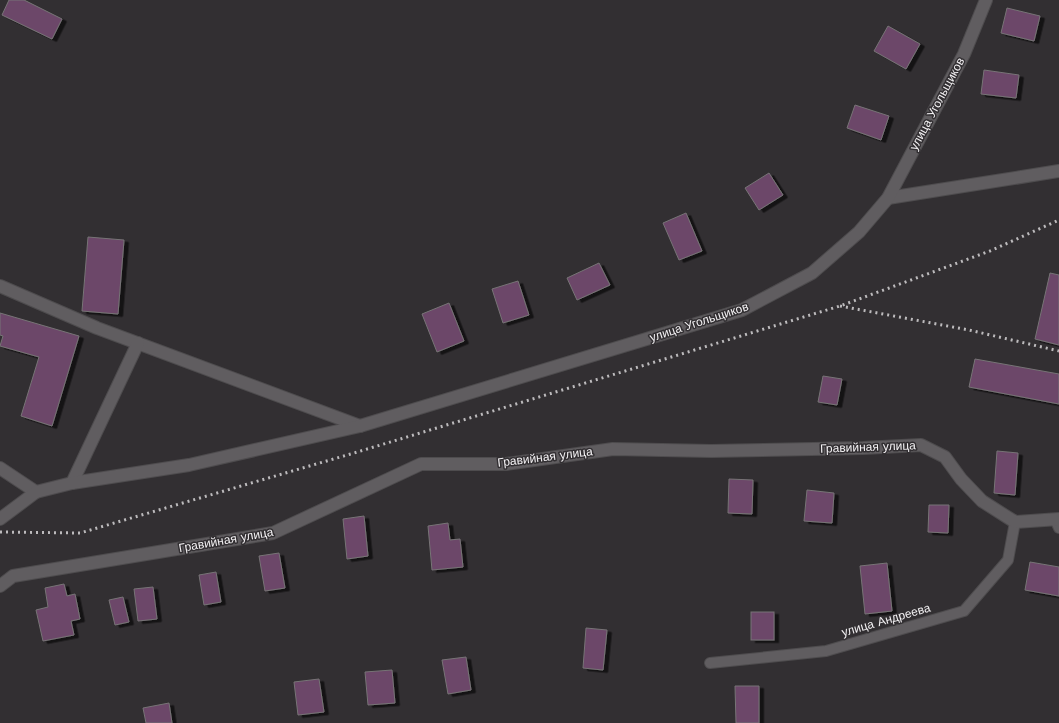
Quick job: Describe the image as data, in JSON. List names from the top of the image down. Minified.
{"streets":{"street":["улица Угольщиков","Гравийная улица"],"lane":["улица Андреева"]},"crossings":[["Гравийная улица","улица Андреева"]]}
